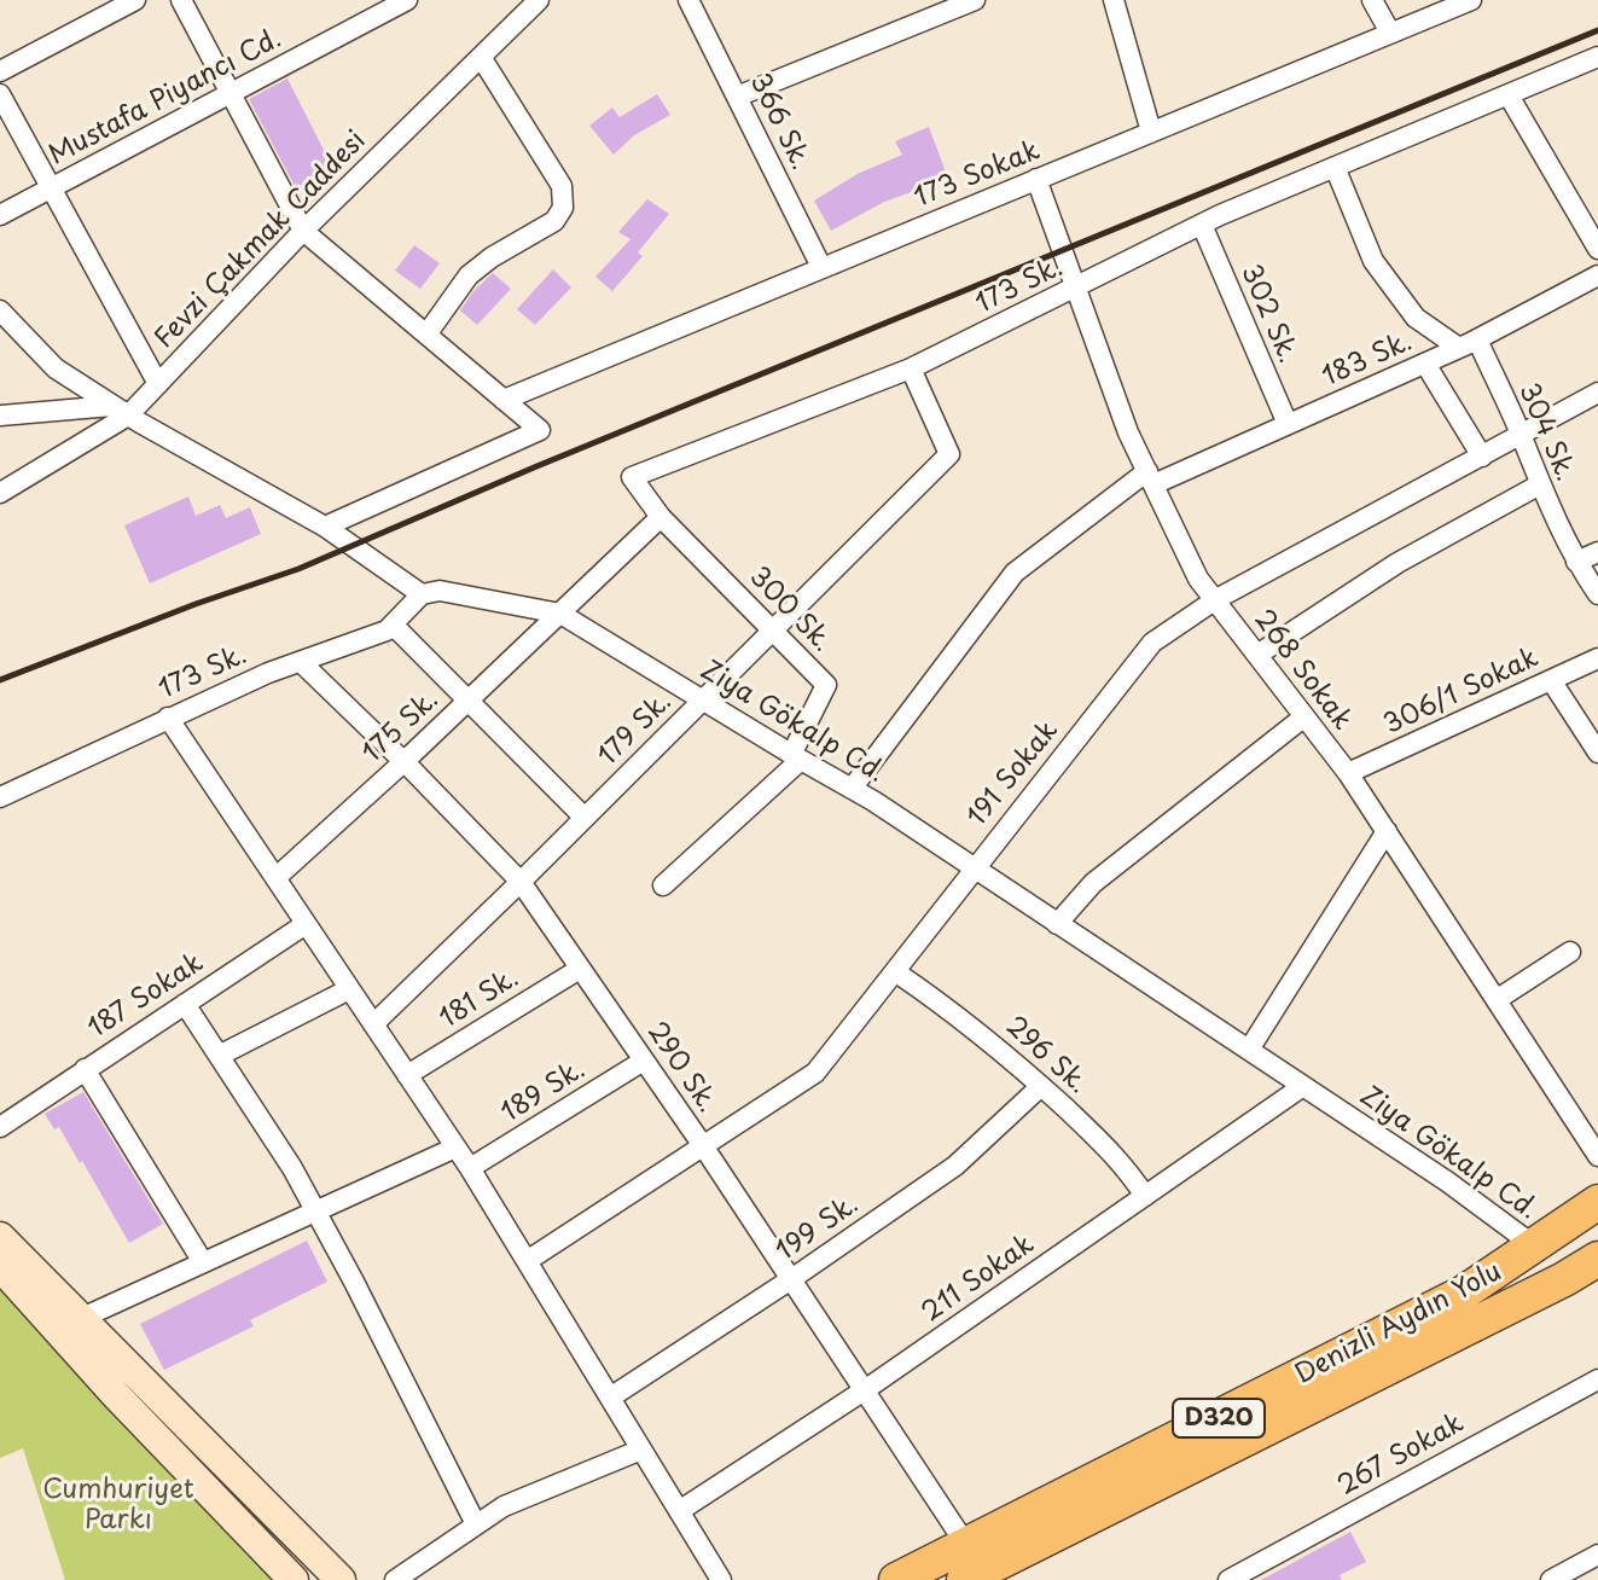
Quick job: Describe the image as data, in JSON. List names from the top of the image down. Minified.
{"streets":{"highway":["Denizli Aydın Yolu","D320"],"street":["Mustafa Piyancı Cd.","366 Sk.","173 Sokak","Fevzi Çakmak Caddesi","173 Sk.","302 Sk.","183 Sk.","304 Sk.","300 Sk.","268 Sokak","306/1 Sokak","Ziya Gökalp Cd.","175 Sk.","179 Sk.","191 Sokak","187 Sokak","181 Sk.","296 Sk.","290 Sk.","189 Sk.","199 Sk.","211 Sokak","267 Sokak"]},"crossings":[["366 Sk.","173 Sokak"],["173 Sokak","268 Sokak"],["173 Sk.","302 Sk."],["173 Sk.","300 Sk."],["173 Sk.","268 Sokak"],["173 Sk.","Ziya Gökalp Cd."],["173 Sk.","179 Sk."],["173 Sk.","290 Sk."],["302 Sk.","183 Sk."],["183 Sk.","304 Sk."],["183 Sk.","268 Sokak"],["183 Sk.","Ziya Gökalp Cd."],["304 Sk.","191 Sokak"],["300 Sk.","Ziya Gökalp Cd."],["300 Sk.","179 Sk."],["268 Sokak","306/1 Sokak"],["268 Sokak","191 Sokak"],["Ziya Gökalp Cd.","175 Sk."],["Ziya Gökalp Cd.","179 Sk."],["Ziya Gökalp Cd.","191 Sokak"],["Ziya Gökalp Cd.","211 Sokak"],["Ziya Gökalp Cd.","Denizli Aydın Yolu"],["175 Sk.","290 Sk."],["179 Sk.","290 Sk."],["191 Sokak","296 Sk."],["191 Sokak","290 Sk."],["181 Sk.","290 Sk."],["296 Sk.","199 Sk."],["296 Sk.","211 Sokak"],["290 Sk.","189 Sk."],["290 Sk.","199 Sk."],["290 Sk.","211 Sokak"],["290 Sk.","Denizli Aydın Yolu"]],"parks":["Cumhuriyet Parkı"]}
